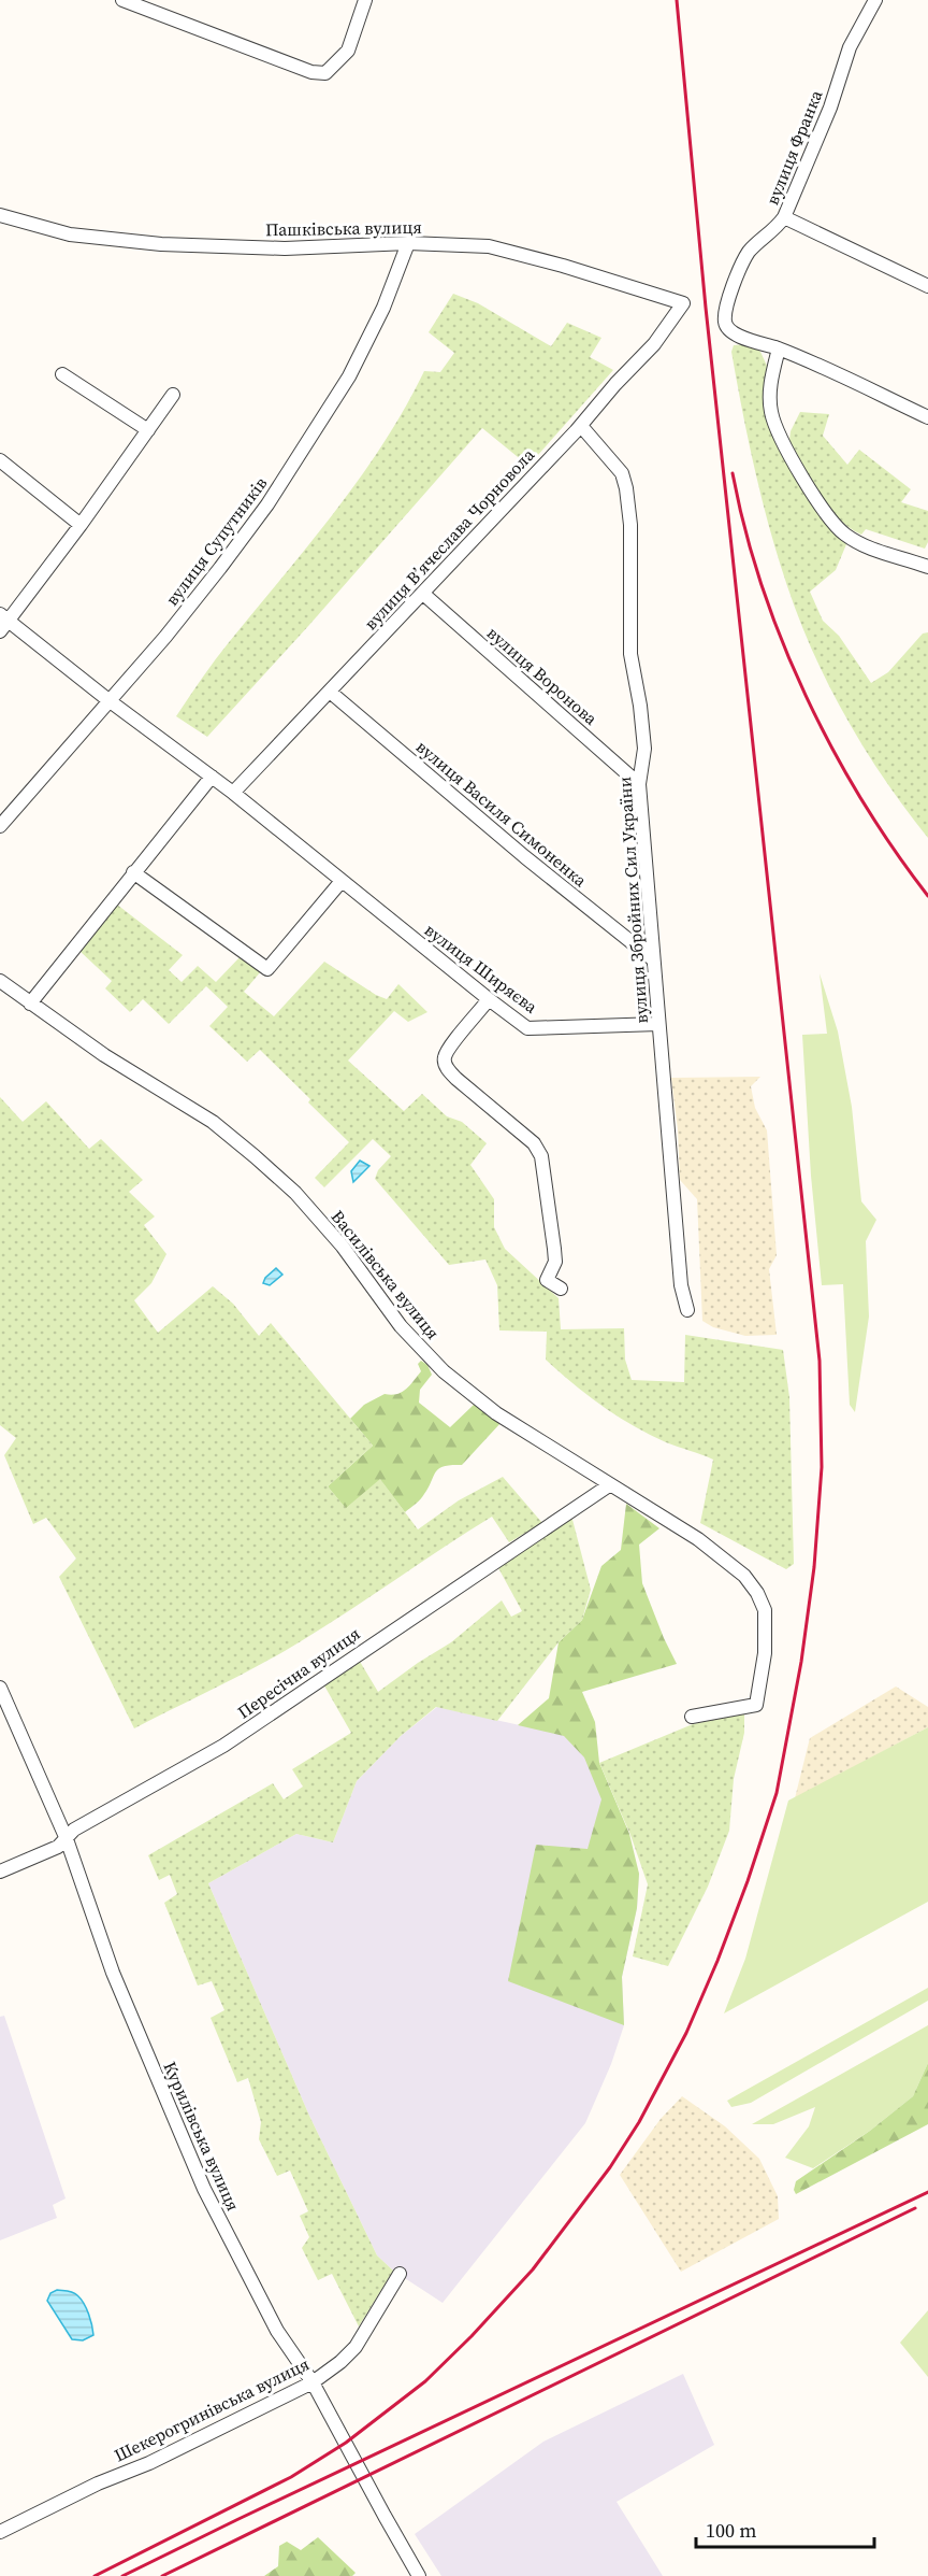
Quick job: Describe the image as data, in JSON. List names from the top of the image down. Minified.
{"streets":{"street":["вулиця Франка","Пашківська вулиця","вулиця Вʼячеслава Чорновола","вулиця Супутників","вулиця Воронова","вулиця Василя Симоненка","вулиця Збройних Сил України","вулиця Ширяєва","Василівська вулиця","Пересічна вулиця","Курилівська вулиця","Шекерогринівська вулиця"]},"crossings":[["Пашківська вулиця","вулиця Вʼячеслава Чорновола"],["Пашківська вулиця","вулиця Супутників"],["вулиця Вʼячеслава Чорновола","вулиця Воронова"],["вулиця Вʼячеслава Чорновола","вулиця Василя Симоненка"],["вулиця Вʼячеслава Чорновола","вулиця Збройних Сил України"],["вулиця Вʼячеслава Чорновола","вулиця Ширяєва"],["вулиця Супутників","вулиця Ширяєва"],["вулиця Воронова","вулиця Збройних Сил України"],["вулиця Василя Симоненка","вулиця Збройних Сил України"],["вулиця Збройних Сил України","вулиця Ширяєва"],["Василівська вулиця","Пересічна вулиця"],["Пересічна вулиця","Курилівська вулиця"],["Курилівська вулиця","Шекерогринівська вулиця"]],"scale_bar":"100 m"}
